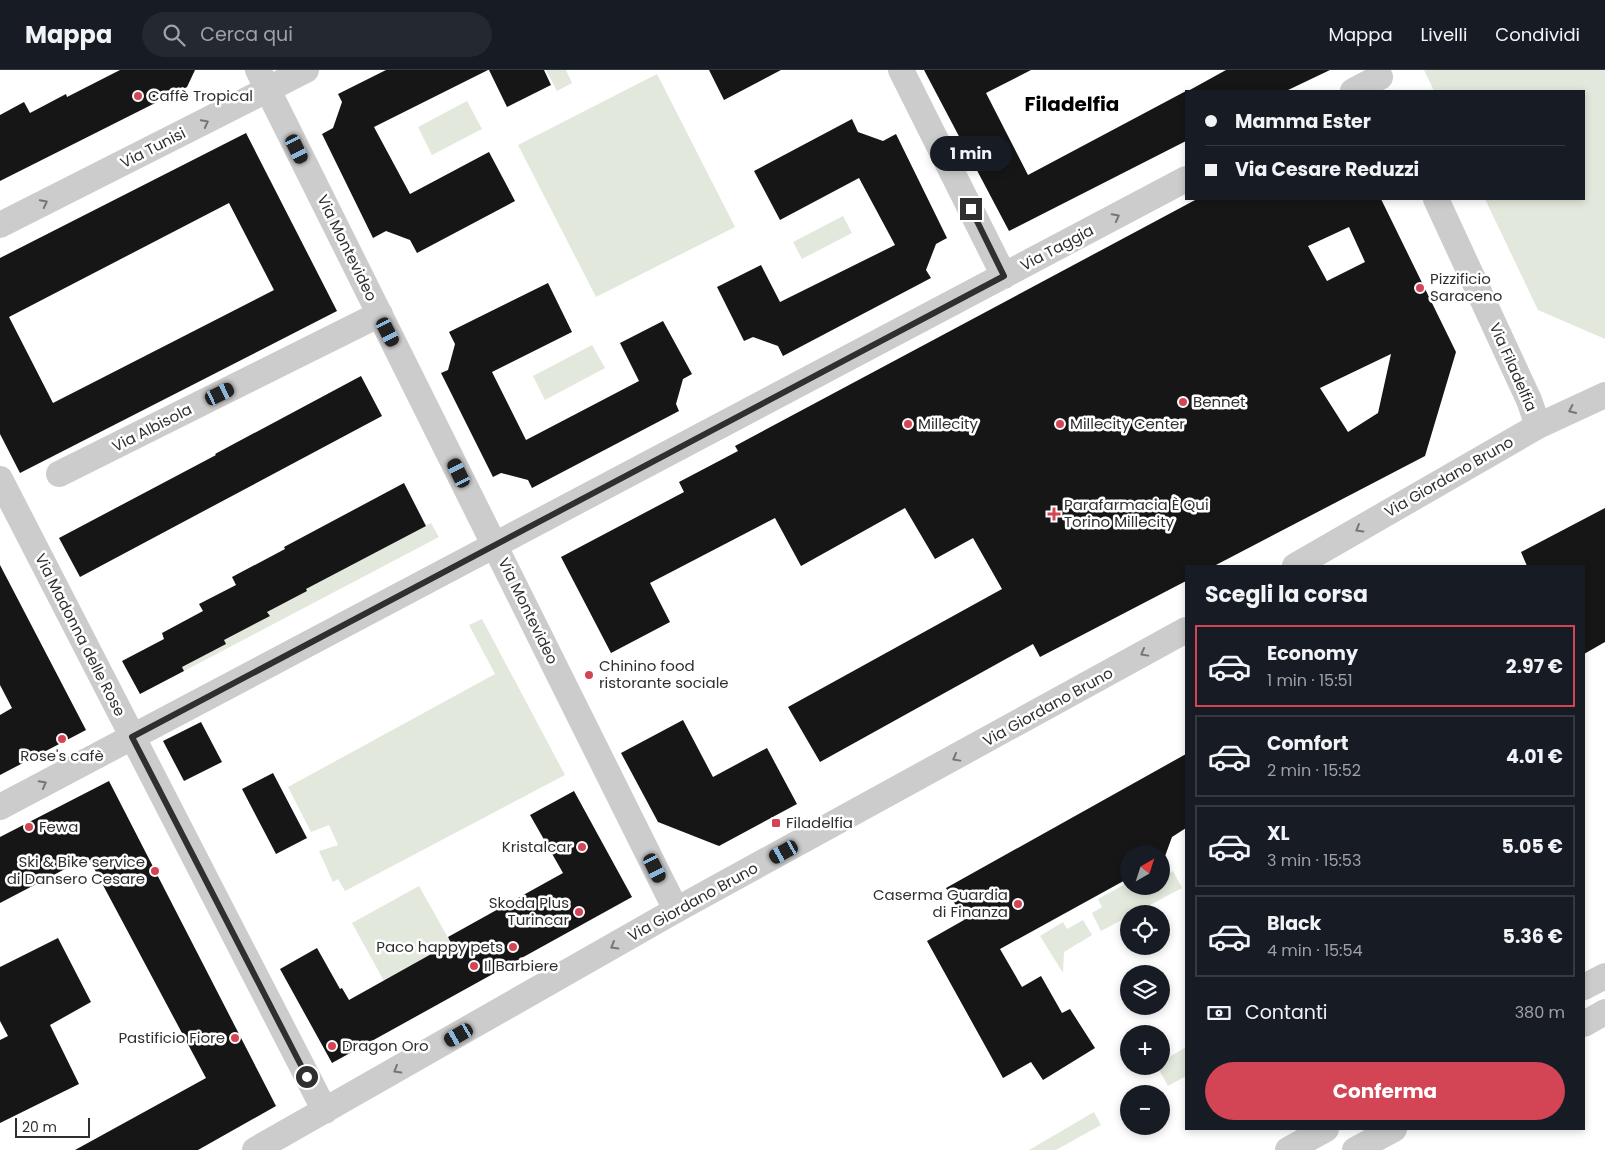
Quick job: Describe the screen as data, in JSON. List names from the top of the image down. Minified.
{"streets":{"street":["Via Tunisi","Via Montevideo","Via Taggia","Via Filadelfia","Via Albisola","Via Giordano Bruno","Via Madonna delle Rose"]},"crossings":[["Via Tunisi","Via Montevideo"],["Via Montevideo","Via Taggia"],["Via Montevideo","Via Albisola"],["Via Montevideo","Via Giordano Bruno"],["Via Taggia","Via Madonna delle Rose"],["Via Filadelfia","Via Giordano Bruno"],["Via Giordano Bruno","Via Madonna delle Rose"]],"one_way":["Via Tunisi","Via Giordano Bruno"],"districts":["Filadelfia"],"places":{"other":["Caffè Tropical","Pizzificio Saraceno","Bennet","Millecity","Millecity Center","Chinino food ristorante sociale","Rose's cafè","Fewa","Kristalcar","Ski & Bike service di Dansero Cesare","Caserma Guardia di Finanza","Skoda Plus Turincar","Paco happy pets","Il Barbiere","Pastificio Fiore","Dragon Oro"],"health":["Parafarmacia È Qui Torino Millecity"],"transit":["Filadelfia"]},"scale_bar":"20 m","north":"top right","page":{"header":"Mappa","search":"Cerca qui","nav":["Mappa","Livelli","Condividi"],"banner":["Mamma Ester","Via Cesare Reduzzi"],"bubble":"1 min","heading":"Scegli la corsa","list":[{"name":"Economy","note":"1 min · 15:51","value":"2.97 €"},{"name":"Comfort","note":"2 min · 15:52","value":"4.01 €"},{"name":"XL","note":"3 min · 15:53","value":"5.05 €"},{"name":"Black","note":"4 min · 15:54","value":"5.36 €"}],"map_buttons":["+","−"],"pay":["Contanti","380 m"],"buttons":"Conferma","scale":"20 m"}}
